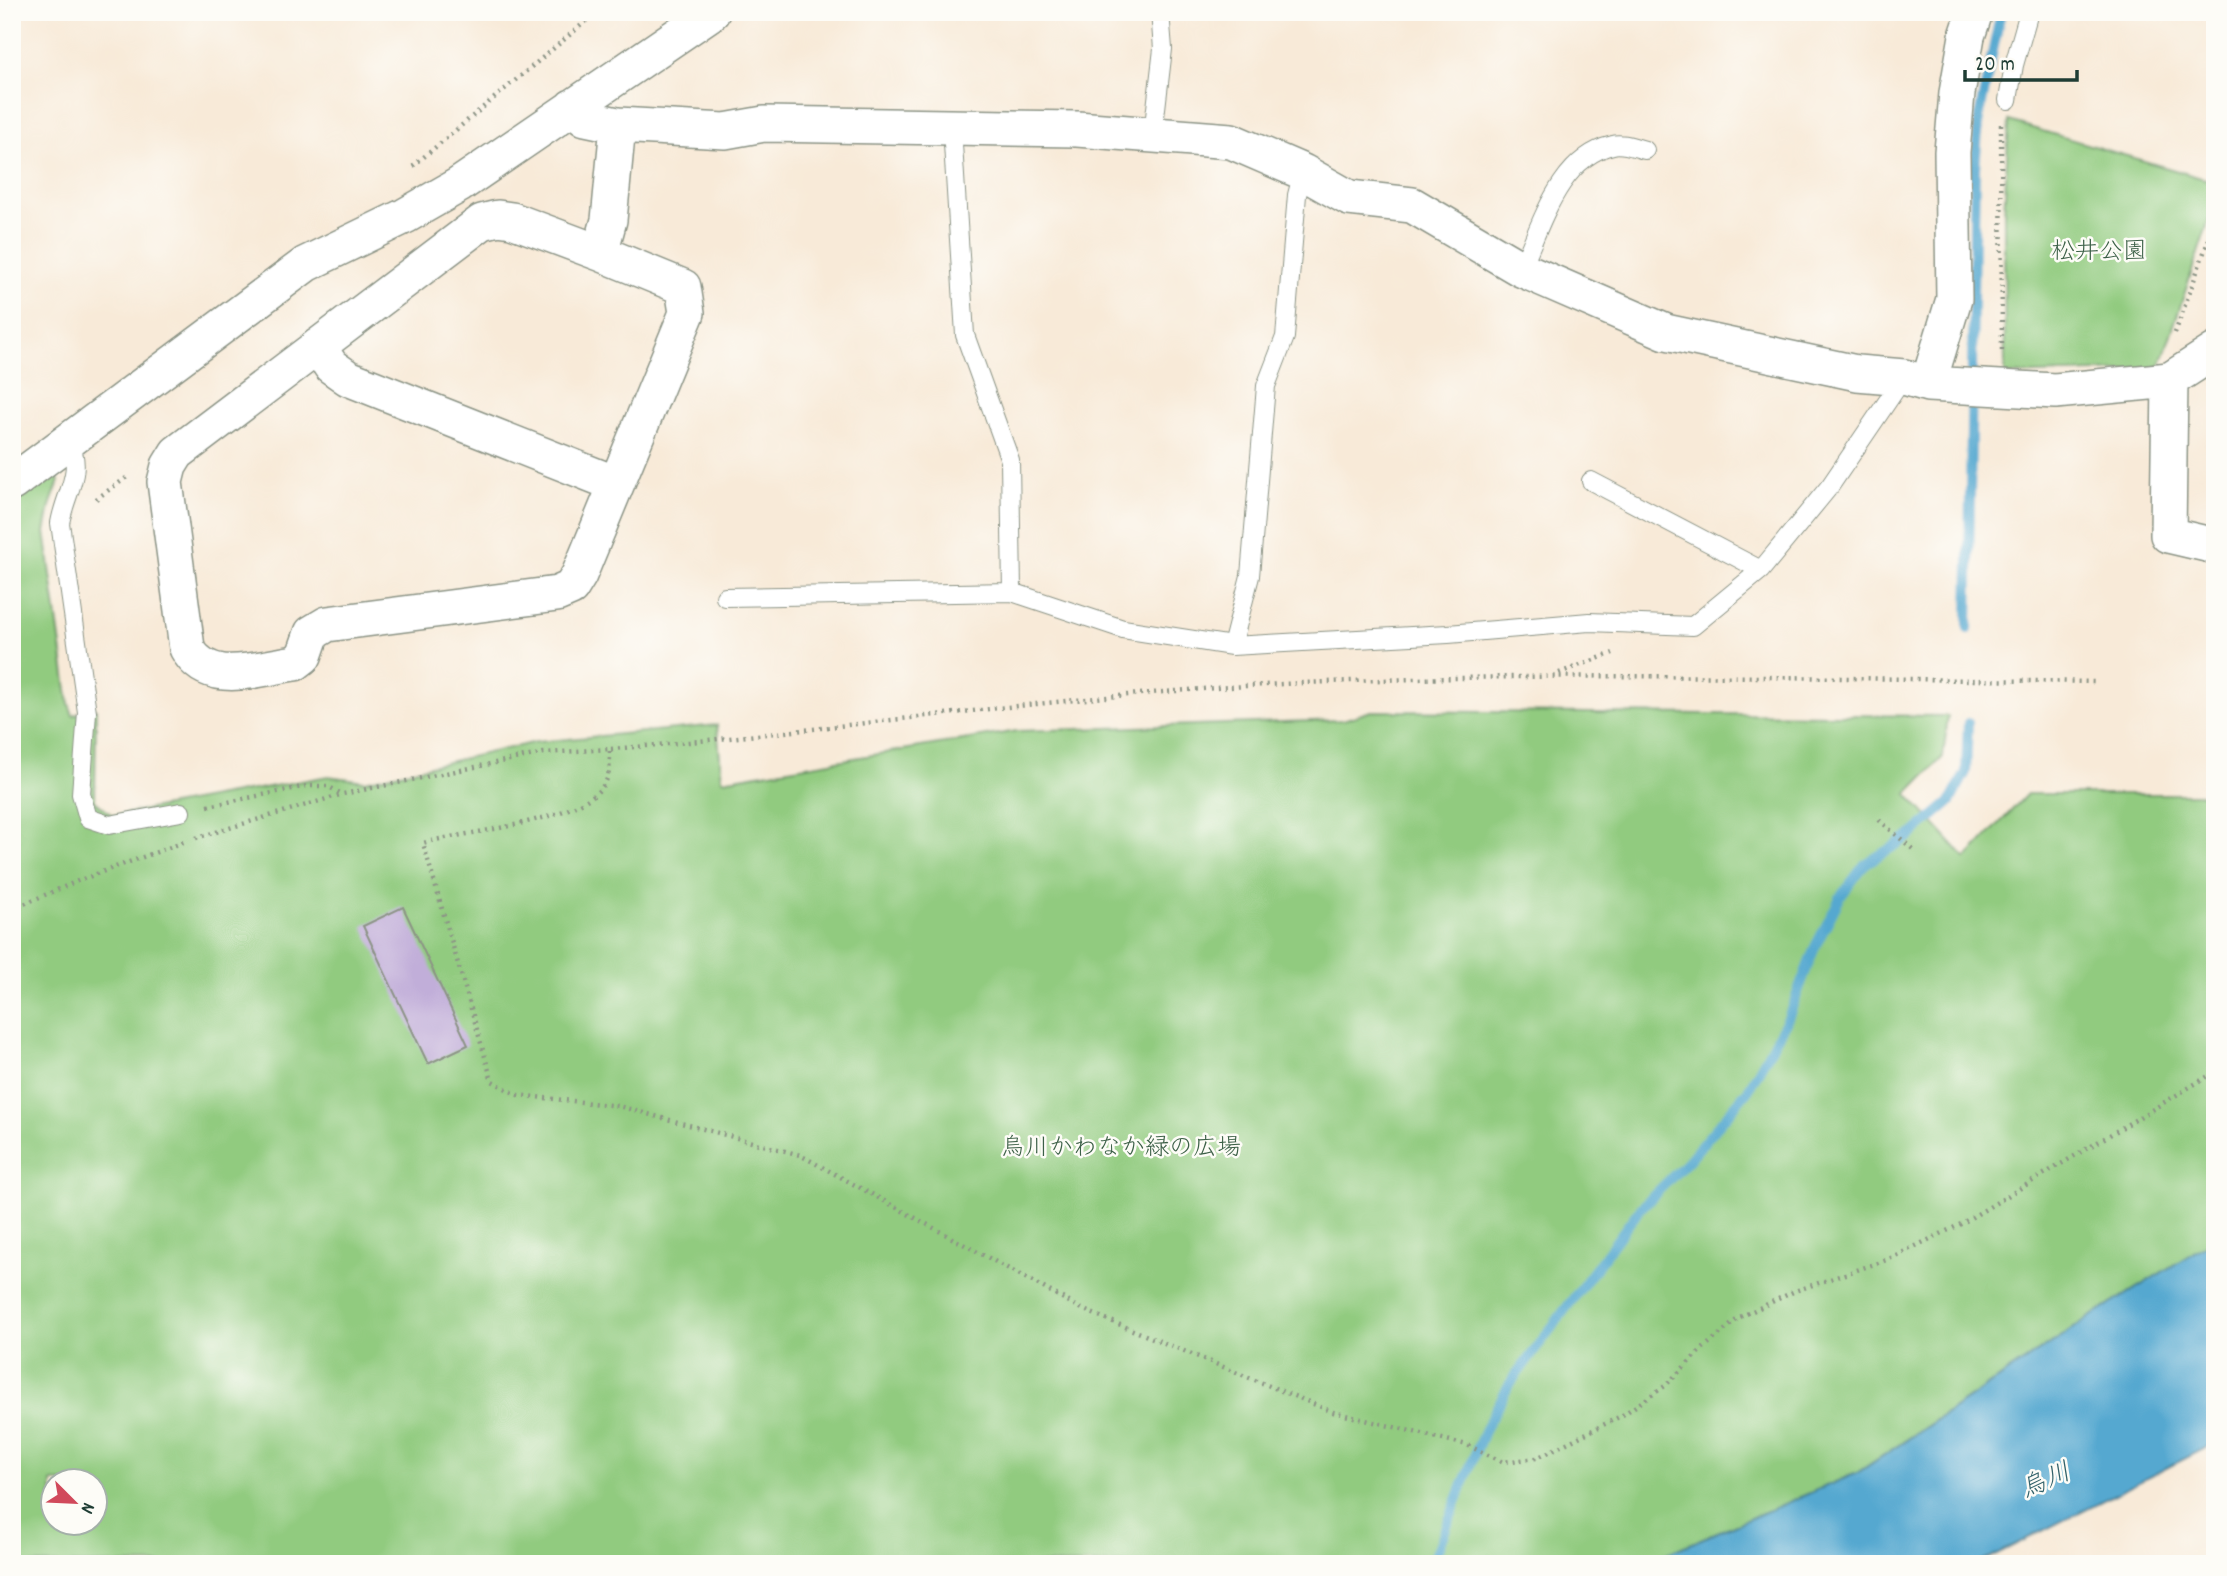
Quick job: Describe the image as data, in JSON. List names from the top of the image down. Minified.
{"water":["烏川"],"parks":["松井公園","烏川かわなか緑の広場"],"scale_bar":"20 m","north":"bottom right"}
